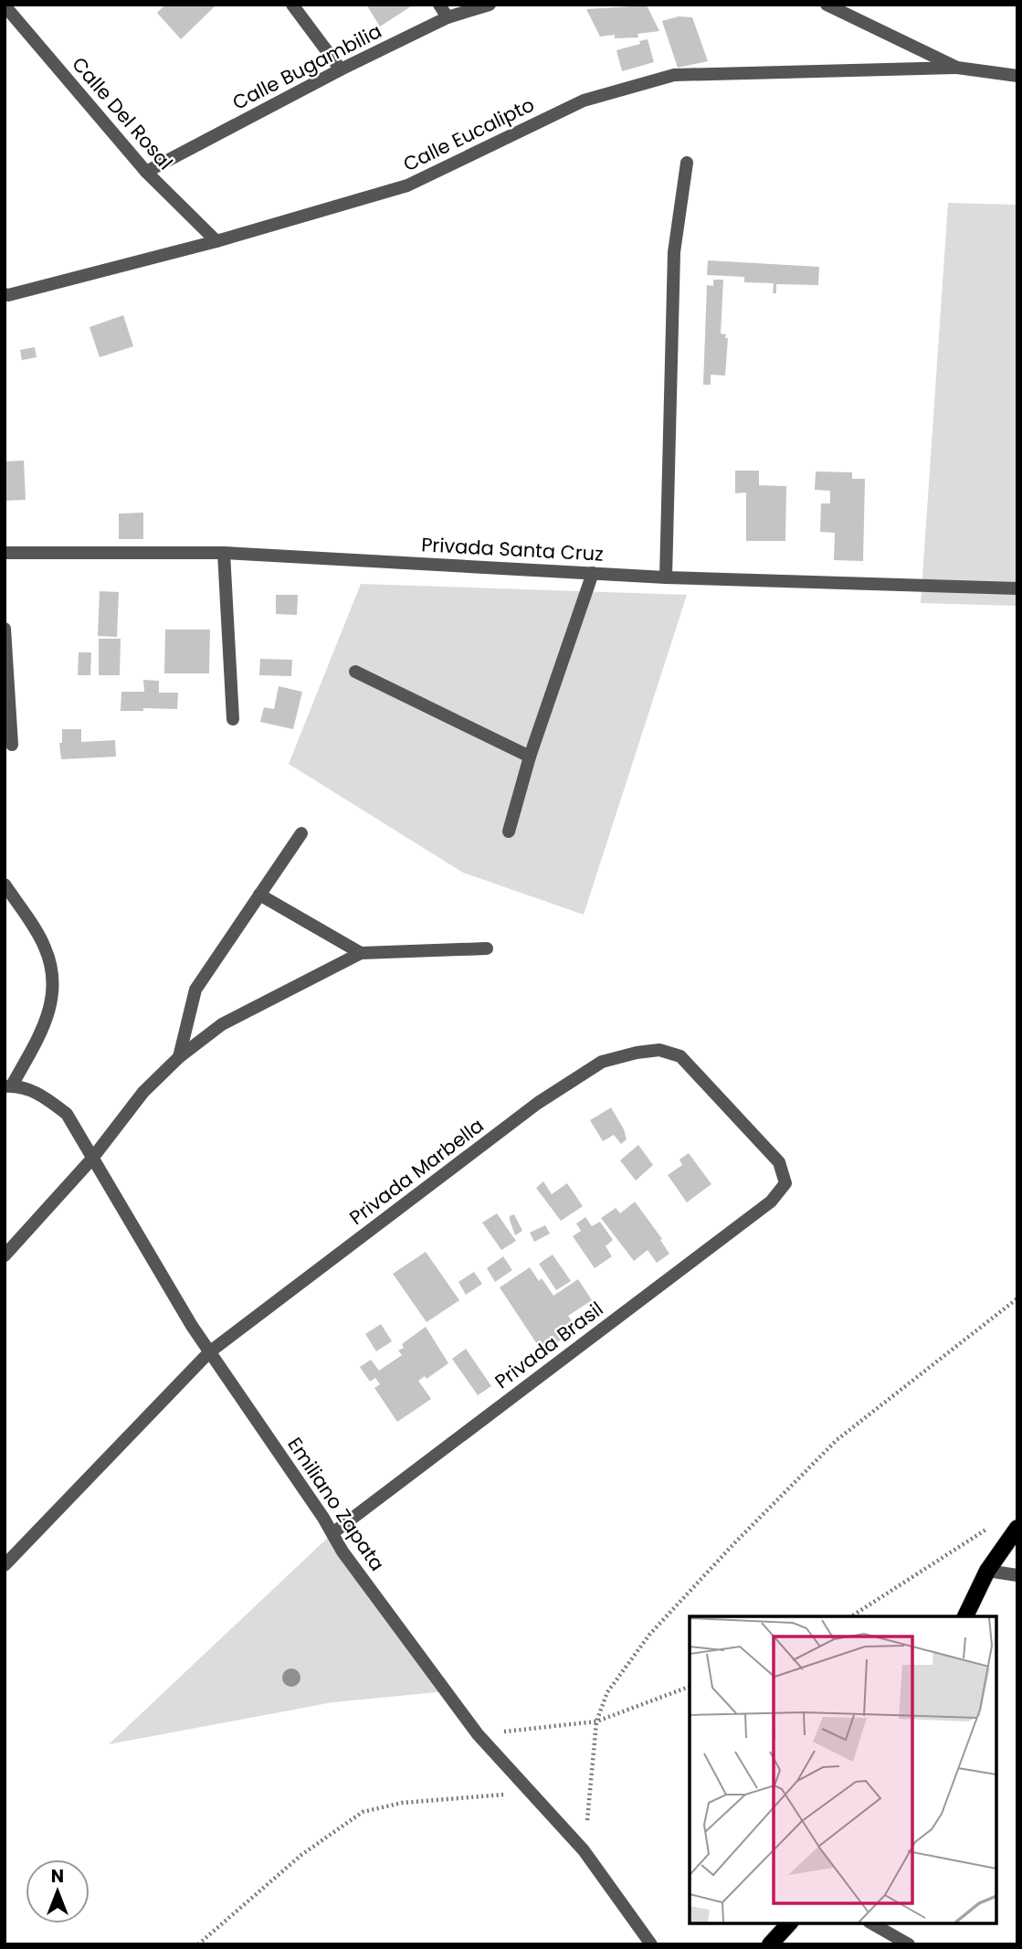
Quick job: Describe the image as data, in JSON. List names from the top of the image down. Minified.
{"streets":{"street":["Calle Bugambilia","Calle Del Rosal","Calle Eucalipto","Privada Santa Cruz","Privada Marbella","Privada Brasil","Emiliano Zapata"]},"crossings":[["Calle Bugambilia","Calle Del Rosal"],["Calle Del Rosal","Calle Eucalipto"],["Privada Marbella","Privada Brasil"],["Privada Marbella","Emiliano Zapata"],["Privada Brasil","Emiliano Zapata"]],"north":"top"}
